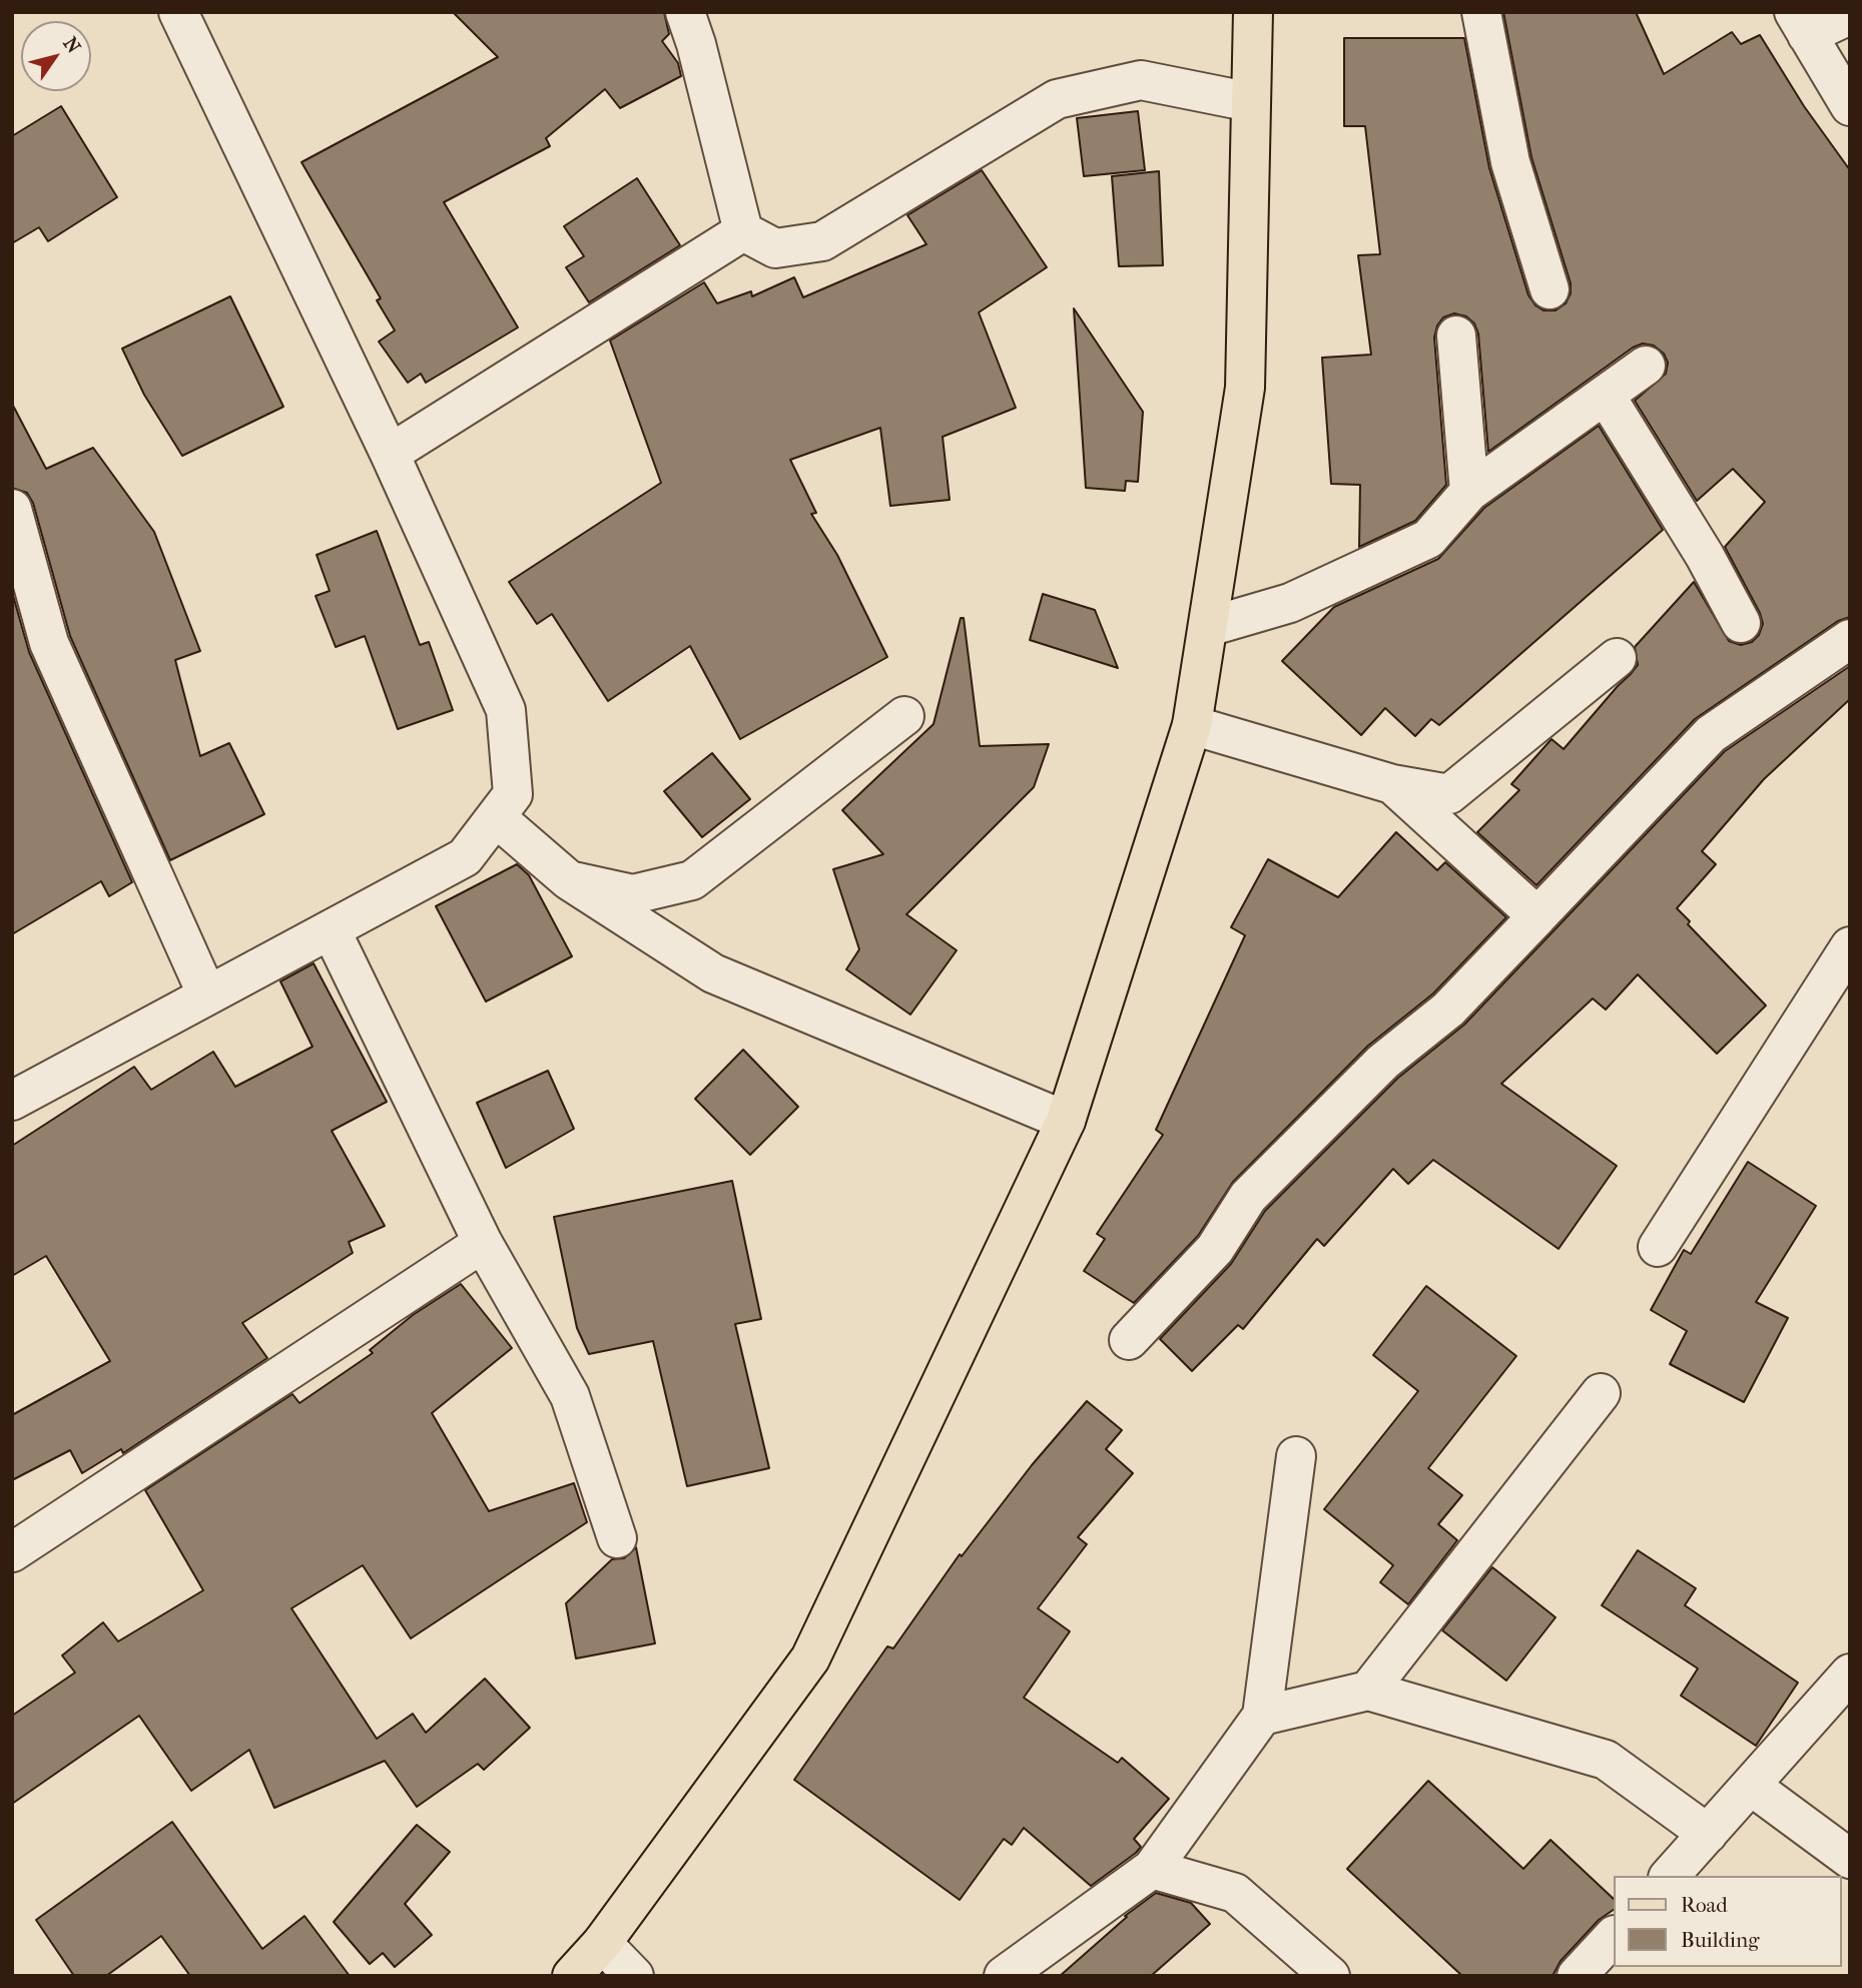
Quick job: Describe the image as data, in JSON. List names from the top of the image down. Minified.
{"legend":["Road","Building"],"north":"top right"}
